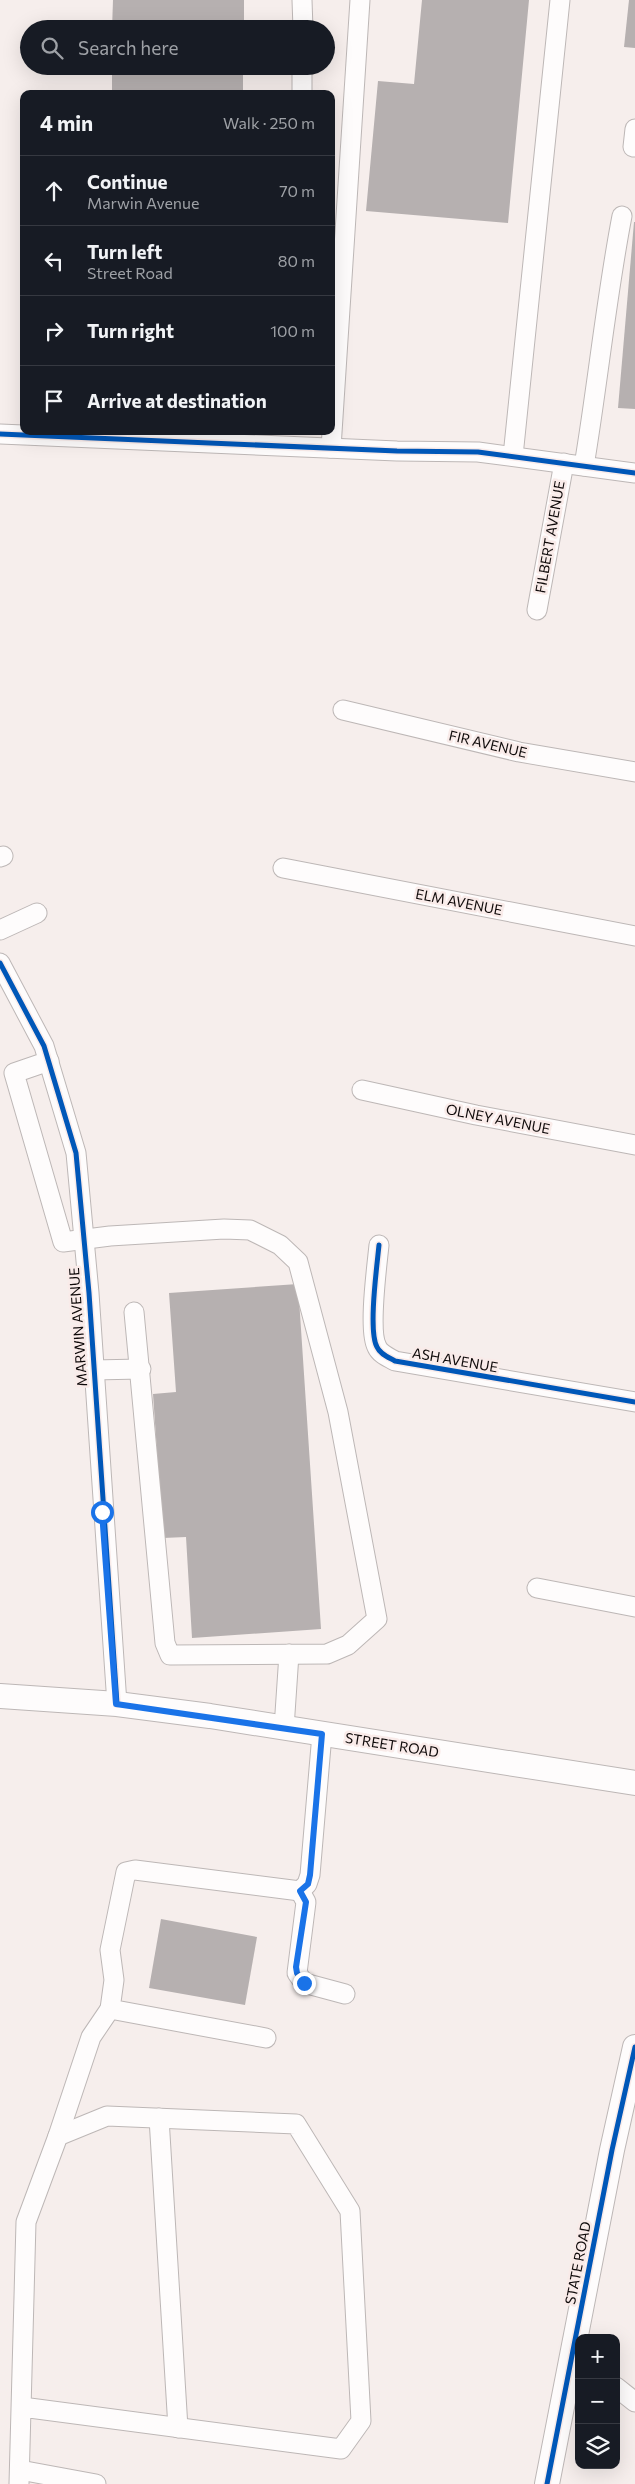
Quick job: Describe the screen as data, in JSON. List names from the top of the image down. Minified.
{"streets":{"main road":["STREET ROAD","STATE ROAD"],"street":["FILBERT AVENUE","FIR AVENUE","ELM AVENUE","OLNEY AVENUE","MARWIN AVENUE","ASH AVENUE"]},"crossings":[["MARWIN AVENUE","STREET ROAD"]],"page":{"search":"Search here","heading":["4 min","Walk · 250 m"],"list":[["Continue","Marwin Avenue","70 m"],["Turn left","Street Road","80 m"],["Turn right","100 m"],"Arrive at destination"],"map_buttons":["+","−"]}}
